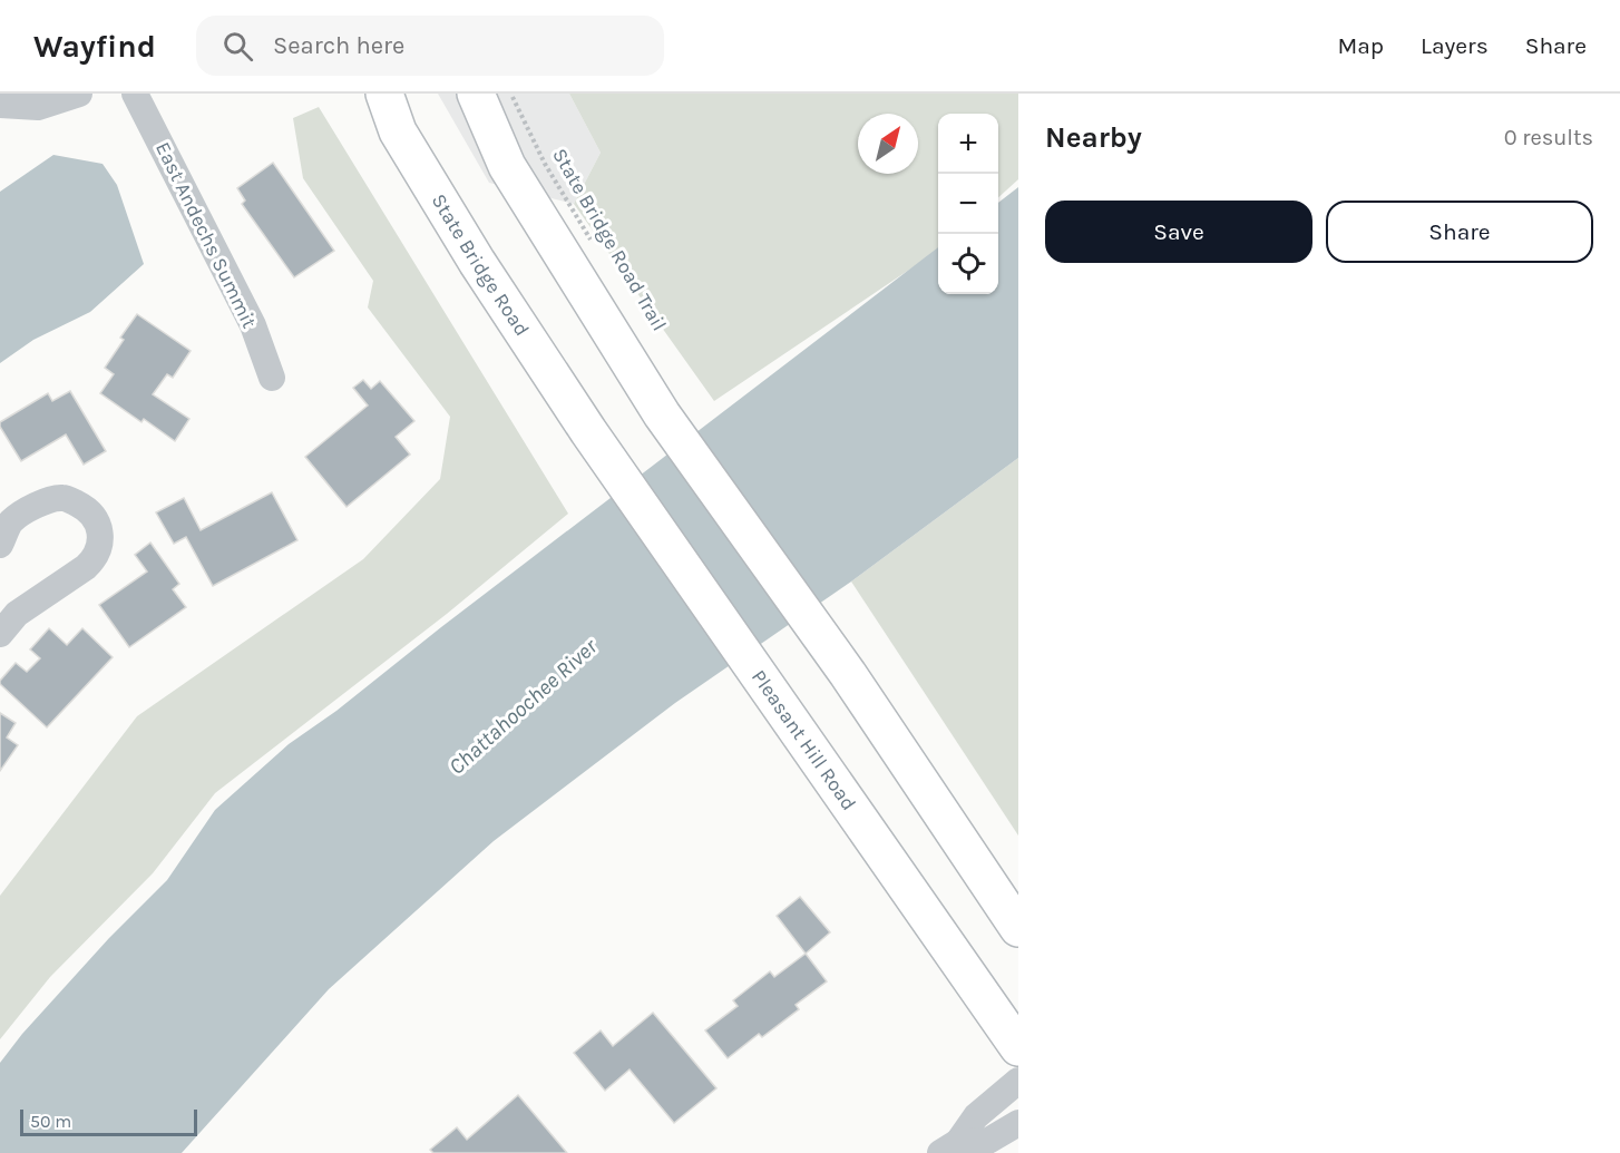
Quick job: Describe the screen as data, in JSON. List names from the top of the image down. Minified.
{"streets":{"highway":["State Bridge Road","Pleasant Hill Road"],"street":["East Andechs Summit"],"path":["State Bridge Road Trail"]},"crossings":[["State Bridge Road","Pleasant Hill Road"]],"water":["Chattahoochee River"],"scale_bar":"50 m","north":"top right","page":{"header":"Wayfind","search":"Search here","nav":["Map","Layers","Share"],"heading":["Nearby","0 results"],"map_buttons":["+","−"],"buttons":["Save","Share"],"scale":"50 m"}}
